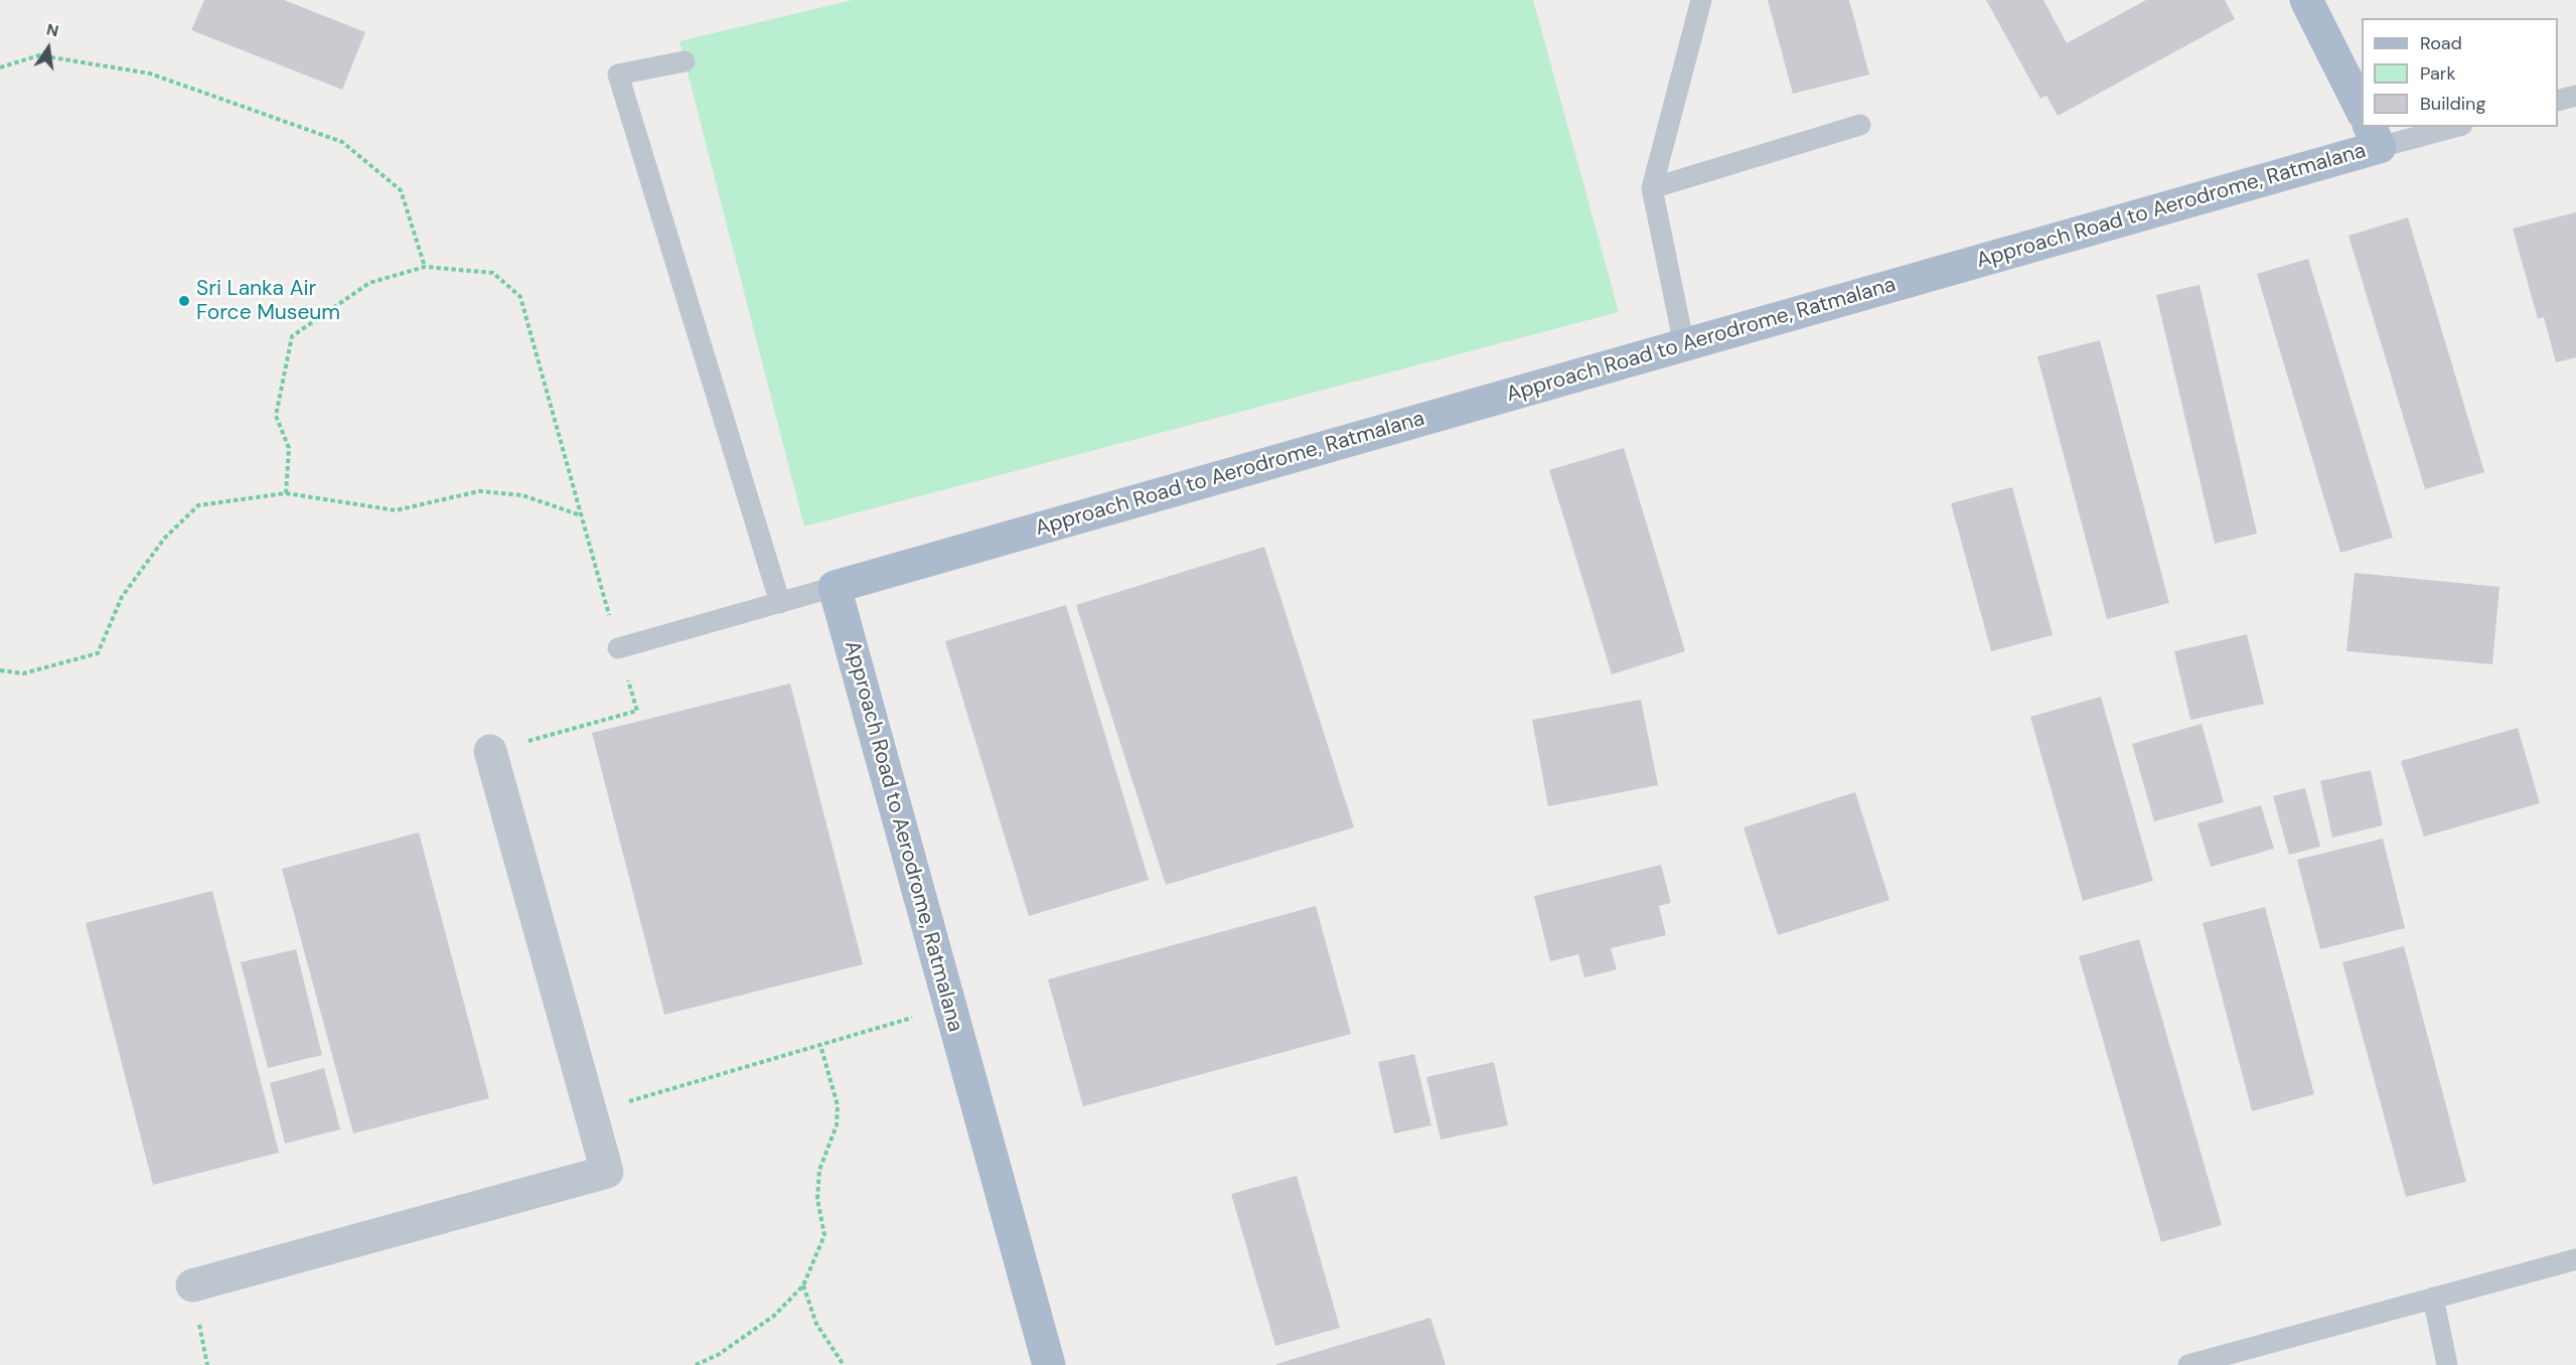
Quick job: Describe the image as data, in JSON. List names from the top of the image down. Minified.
{"streets":{"main road":["Approach Road to Aerodrome, Ratmalana"]},"places":["Sri Lanka Air Force Museum"],"legend":["Road","Park","Building"],"north":"top"}
